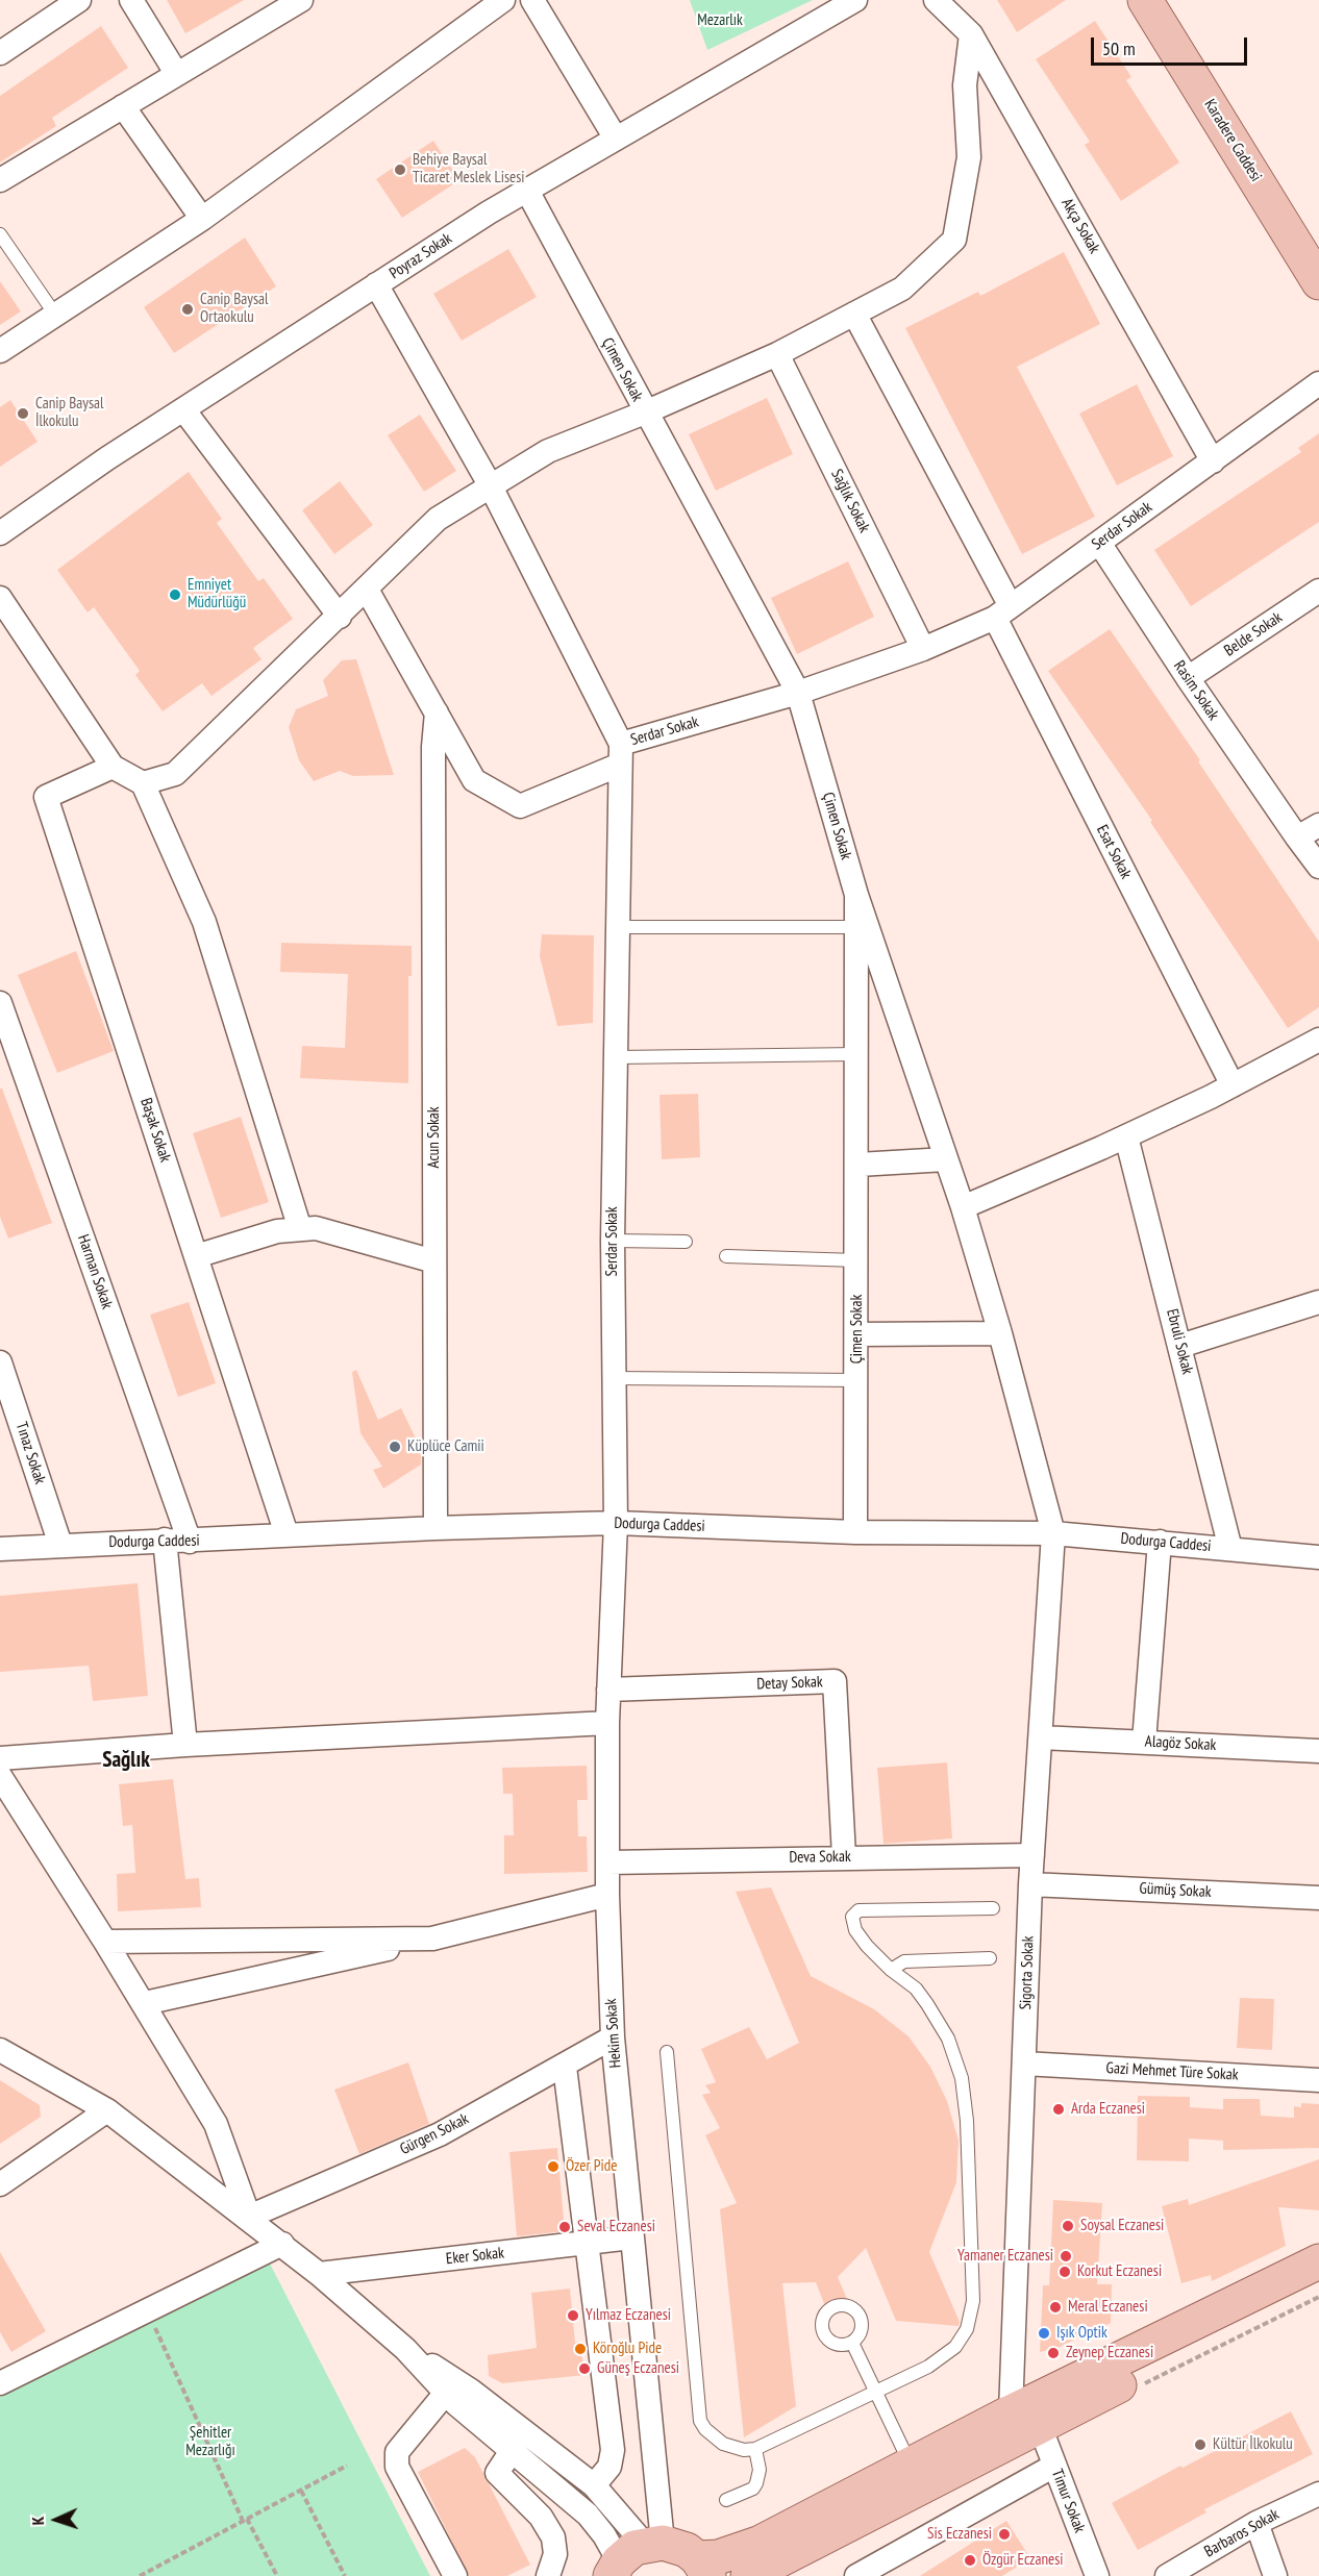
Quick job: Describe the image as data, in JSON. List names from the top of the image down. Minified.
{"streets":{"main road":["Karadere Caddesi"],"street":["Akça Sokak","Poyraz Sokak","Çimen Sokak","Sağlık Sokak","Serdar Sokak","Belde Sokak","Rasim Sokak","Esat Sokak","Başak Sokak","Acun Sokak","Harman Sokak","Ebruli Sokak","Tınaz Sokak","Dodurga Caddesi","Detay Sokak","Alagöz Sokak","Deva Sokak","Gümüş Sokak","Sigorta Sokak","Hekim Sokak","Gazi Mehmet Türe Sokak","Gürgen Sokak","Eker Sokak","Timur Sokak","Barbaros Sokak"]},"crossings":[["Akça Sokak","Serdar Sokak"],["Poyraz Sokak","Çimen Sokak"],["Çimen Sokak","Serdar Sokak"],["Çimen Sokak","Dodurga Caddesi"],["Çimen Sokak","Sigorta Sokak"],["Sağlık Sokak","Serdar Sokak"],["Serdar Sokak","Rasim Sokak"],["Serdar Sokak","Esat Sokak"],["Serdar Sokak","Dodurga Caddesi"],["Serdar Sokak","Hekim Sokak"],["Belde Sokak","Rasim Sokak"],["Başak Sokak","Dodurga Caddesi"],["Acun Sokak","Dodurga Caddesi"],["Harman Sokak","Dodurga Caddesi"],["Ebruli Sokak","Dodurga Caddesi"],["Tınaz Sokak","Dodurga Caddesi"],["Dodurga Caddesi","Sigorta Sokak"],["Dodurga Caddesi","Hekim Sokak"],["Detay Sokak","Deva Sokak"],["Detay Sokak","Hekim Sokak"],["Alagöz Sokak","Sigorta Sokak"],["Deva Sokak","Sigorta Sokak"],["Deva Sokak","Hekim Sokak"],["Gümüş Sokak","Sigorta Sokak"],["Sigorta Sokak","Gazi Mehmet Türe Sokak"],["Sigorta Sokak","Timur Sokak"],["Hekim Sokak","Gürgen Sokak"],["Hekim Sokak","Eker Sokak"]],"districts":["Sağlık"],"parks":["Mezarlık","Şehitler Mezarlığı"],"places":["Behiye Baysal Ticaret Meslek Lisesi","Canip Baysal Ortaokulu","Canip Baysal İlkokulu","Emniyet Müdürlüğü","Küplüce Camii","Arda Eczanesi","Özer Pide","Soysal Eczanesi","Seval Eczanesi","Yamaner Eczanesi","Korkut Eczanesi","Meral Eczanesi","Yılmaz Eczanesi","Işık Optik","Köroğlu Pide","Zeynep Eczanesi","Güneş Eczanesi","Kültür İlkokulu","Sis Eczanesi","Özgür Eczanesi"],"scale_bar":"50 m","north":"left"}
